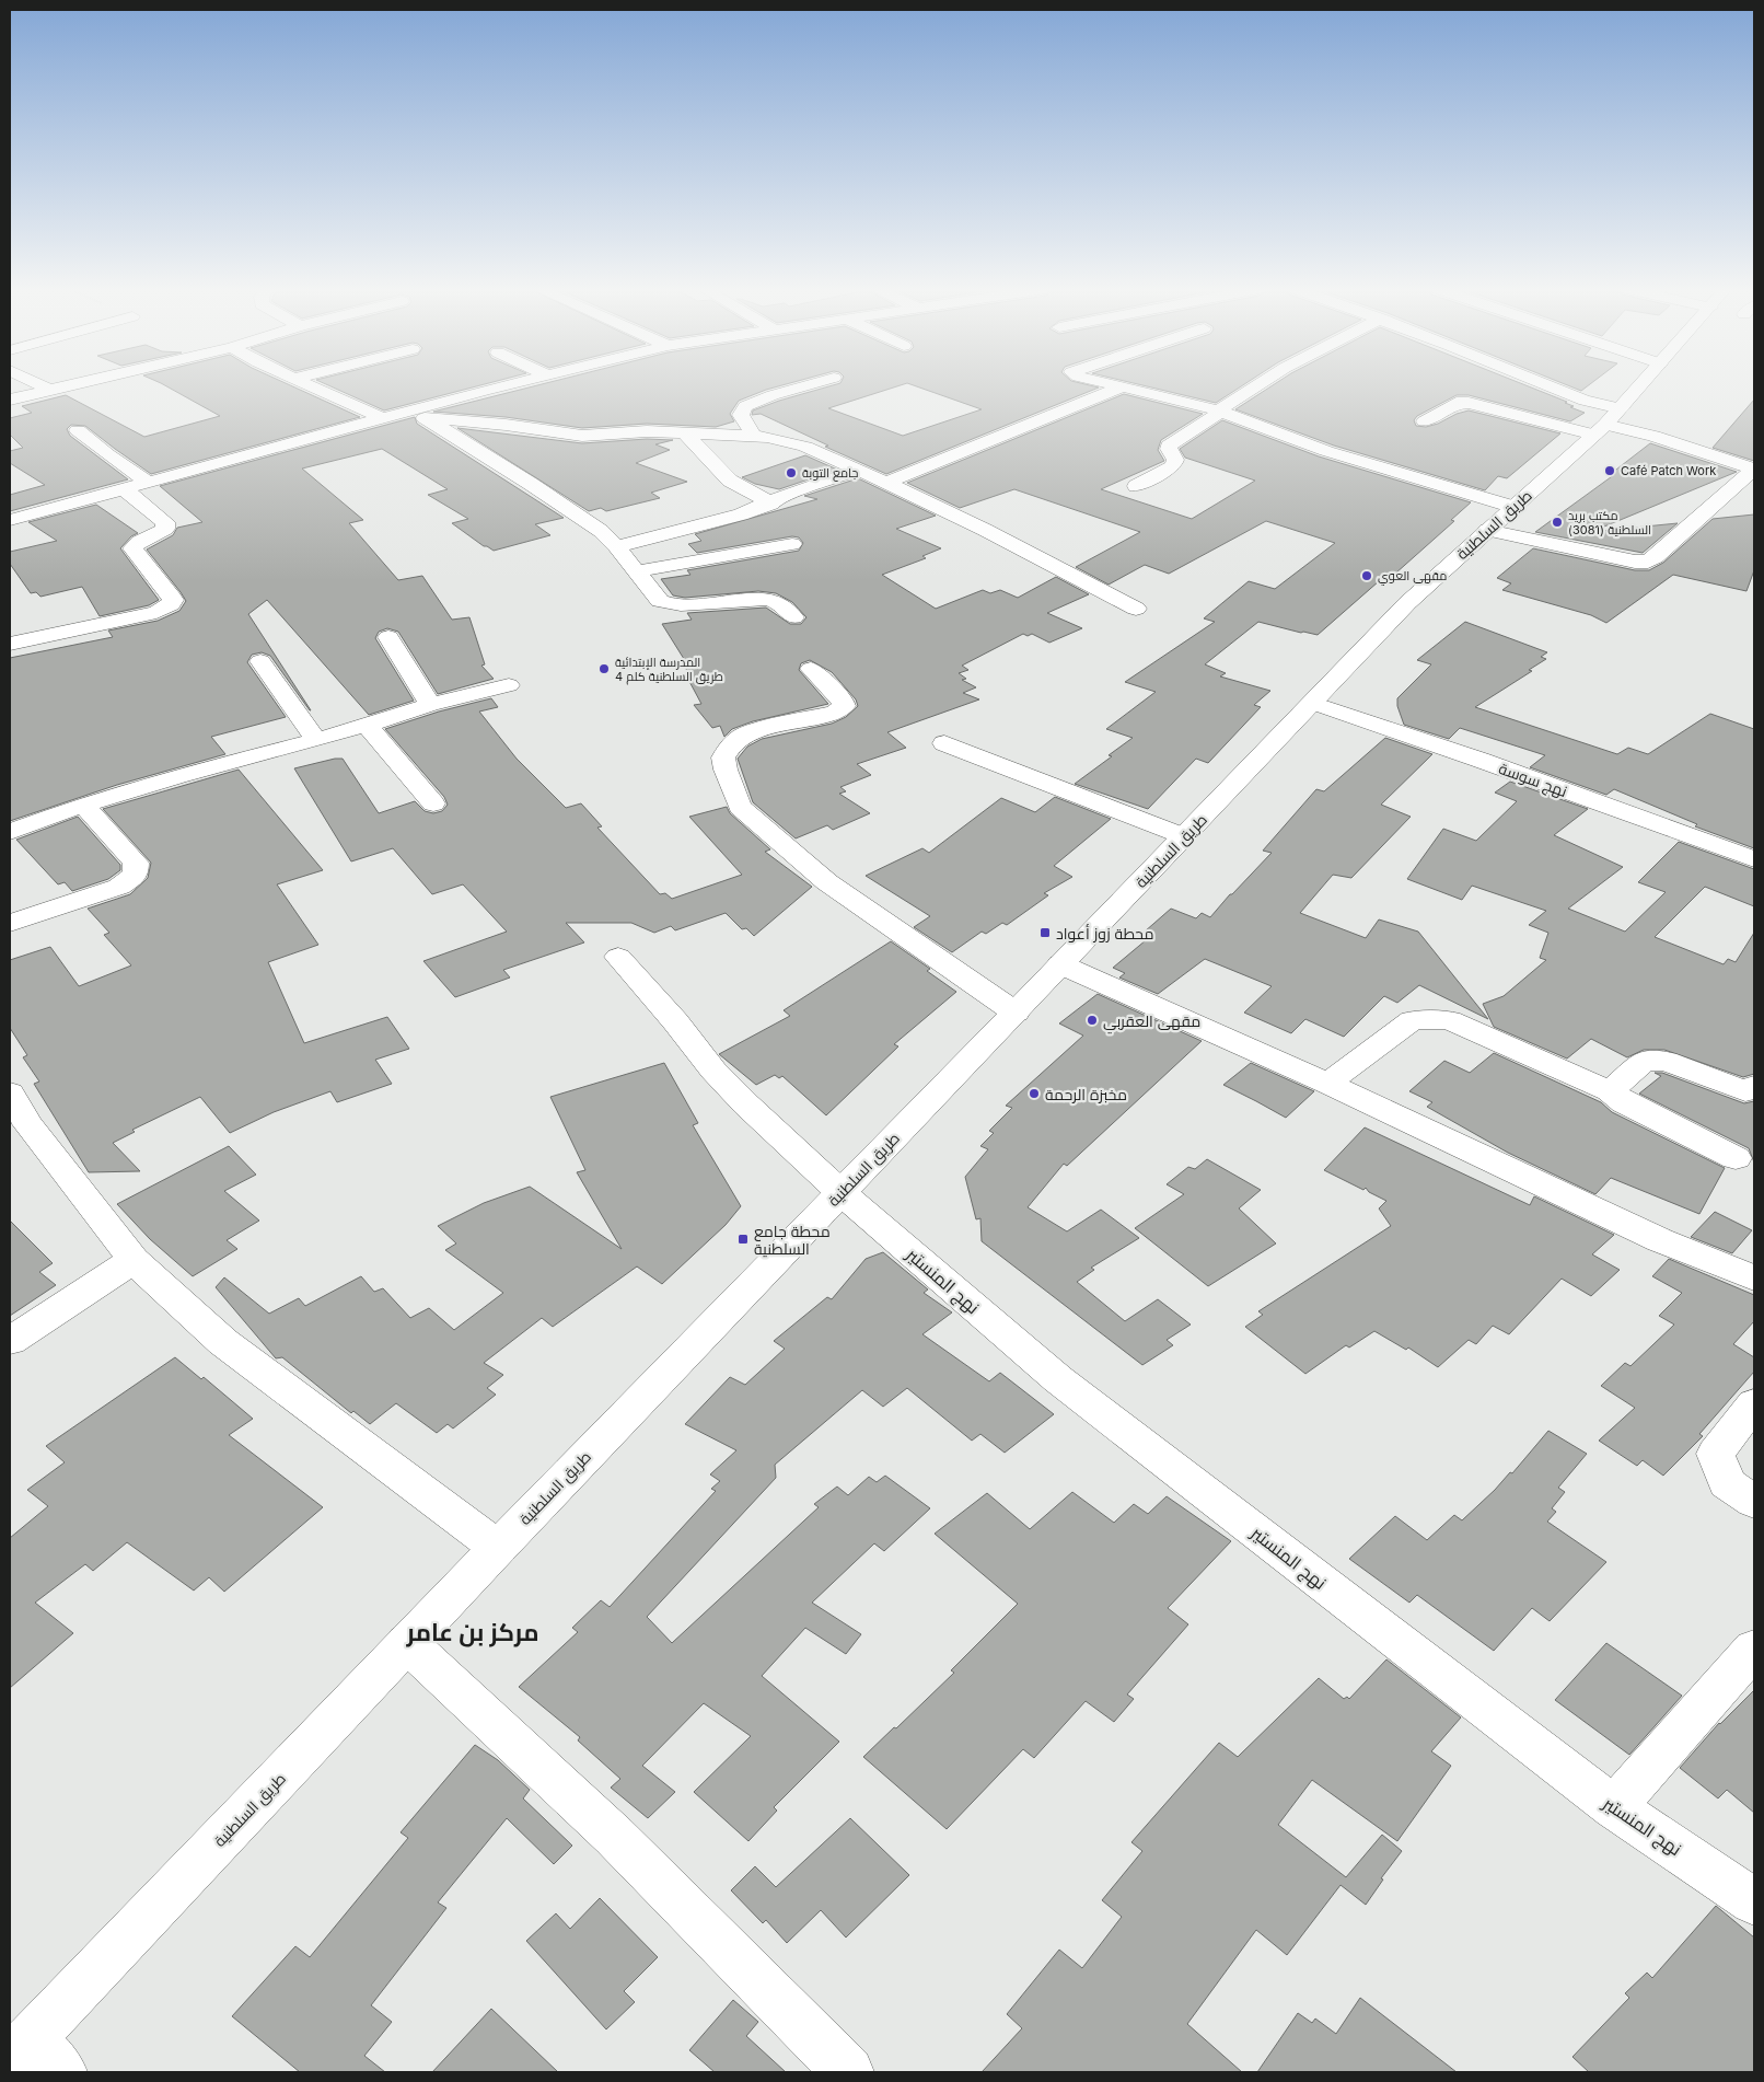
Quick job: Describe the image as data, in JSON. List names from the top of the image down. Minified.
{"streets":{"street":["طريق السلطنية","نهج سوسة","نهج المنستير"]},"crossings":[["طريق السلطنية","نهج سوسة"],["طريق السلطنية","نهج المنستير"]],"districts":["مركز بن عامر"],"places":{"other":["Café Patch Work","جامع التوبة","مكتب بريد السلطنية (3081)","مقهى العوي","المدرسة الإبتدائية طريق السلطنية كلم 4","مقهى العقربي","مخبزة الرحمة"],"transit":["محطة زوز أعواد","محطة جامع السلطنية"]}}
